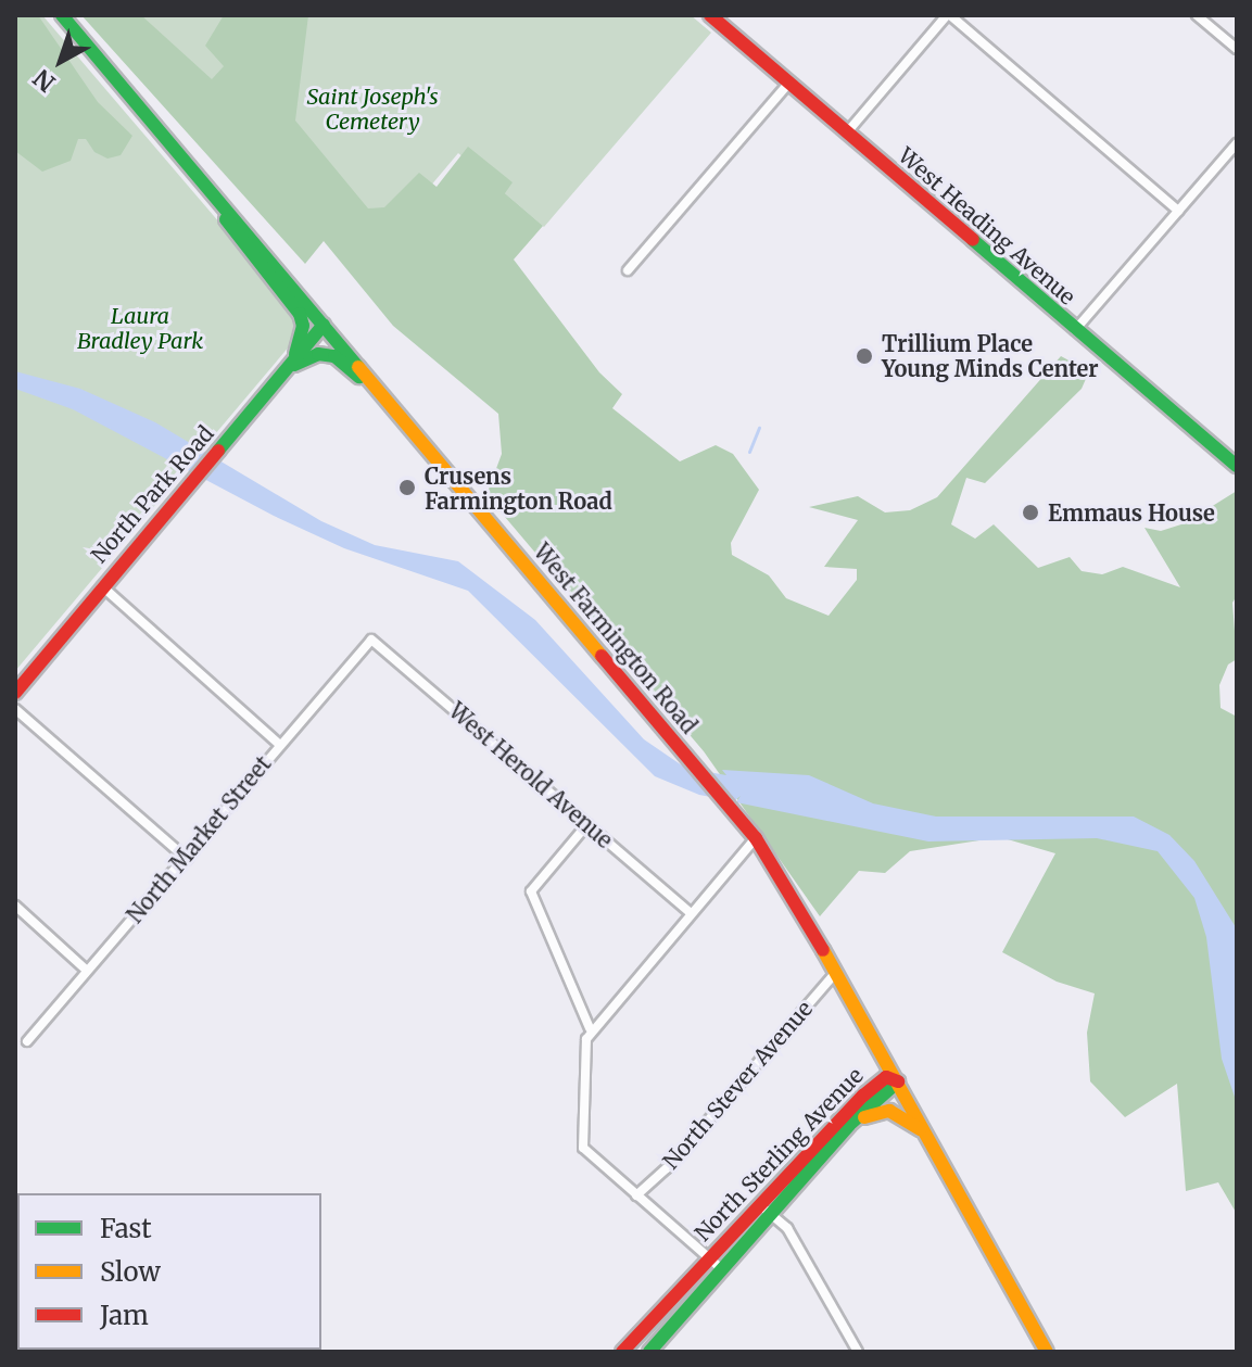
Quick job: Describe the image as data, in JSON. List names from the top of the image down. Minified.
{"streets":{"main road":["West Heading Avenue","North Park Road","West Farmington Road","North Sterling Avenue"],"street":["West Herold Avenue","North Market Street","North Stever Avenue"]},"crossings":[["North Park Road","West Farmington Road"],["West Farmington Road","North Stever Avenue"],["West Farmington Road","North Sterling Avenue"],["West Herold Avenue","North Market Street"]],"parks":["Saint Joseph's Cemetery","Laura Bradley Park"],"places":["Trillium Place Young Minds Center","Crusens Farmington Road","Emmaus House"],"legend":["Fast","Slow","Jam"],"north":"bottom left"}
